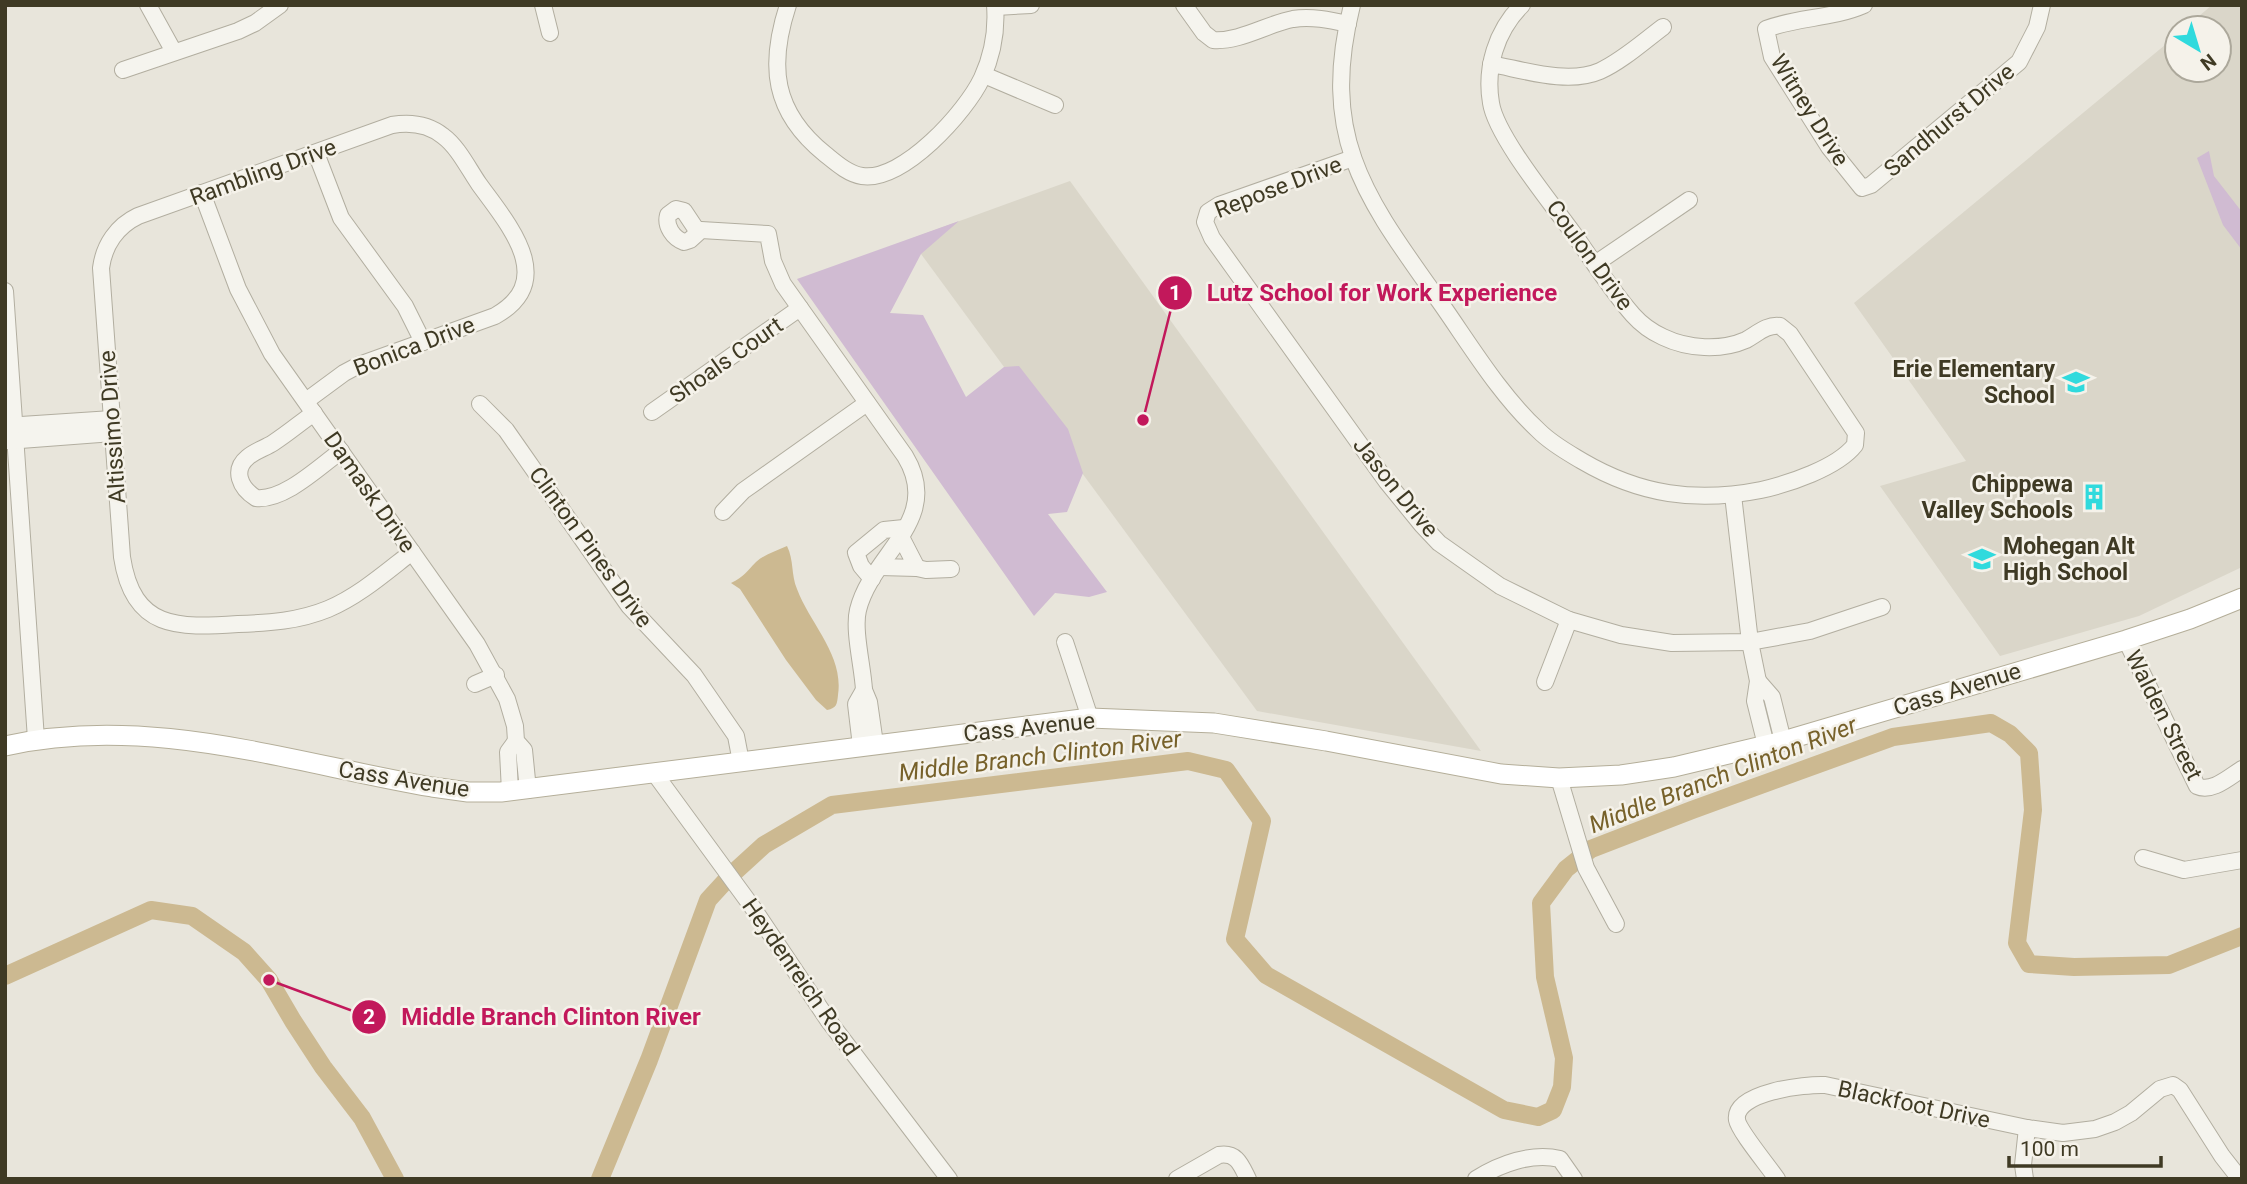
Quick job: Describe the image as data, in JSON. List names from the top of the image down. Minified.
{"streets":{"main road":["Cass Avenue"],"street":["Witney Drive","Sandhurst Drive","Rambling Drive","Repose Drive","Coulon Drive","Bonica Drive","Shoals Court","Altissimo Drive","Jason Drive","Damask Drive","Clinton Pines Drive","Walden Street","Heydenreich Road","Blackfoot Drive"]},"crossings":[["Witney Drive","Sandhurst Drive"],["Rambling Drive","Bonica Drive"],["Rambling Drive","Altissimo Drive"],["Rambling Drive","Damask Drive"],["Repose Drive","Jason Drive"],["Bonica Drive","Damask Drive"],["Altissimo Drive","Damask Drive"],["Damask Drive","Cass Avenue"],["Clinton Pines Drive","Cass Avenue"],["Cass Avenue","Walden Street"],["Cass Avenue","Heydenreich Road"]],"water":["Middle Branch Clinton River"],"places":{"school or university":["Erie Elementary School","Mohegan Alt High School"],"other":["Lutz School for Work Experience","Middle Branch Clinton River"],"building":["Chippewa Valley Schools"]},"scale_bar":"100 m","north":"bottom right"}
